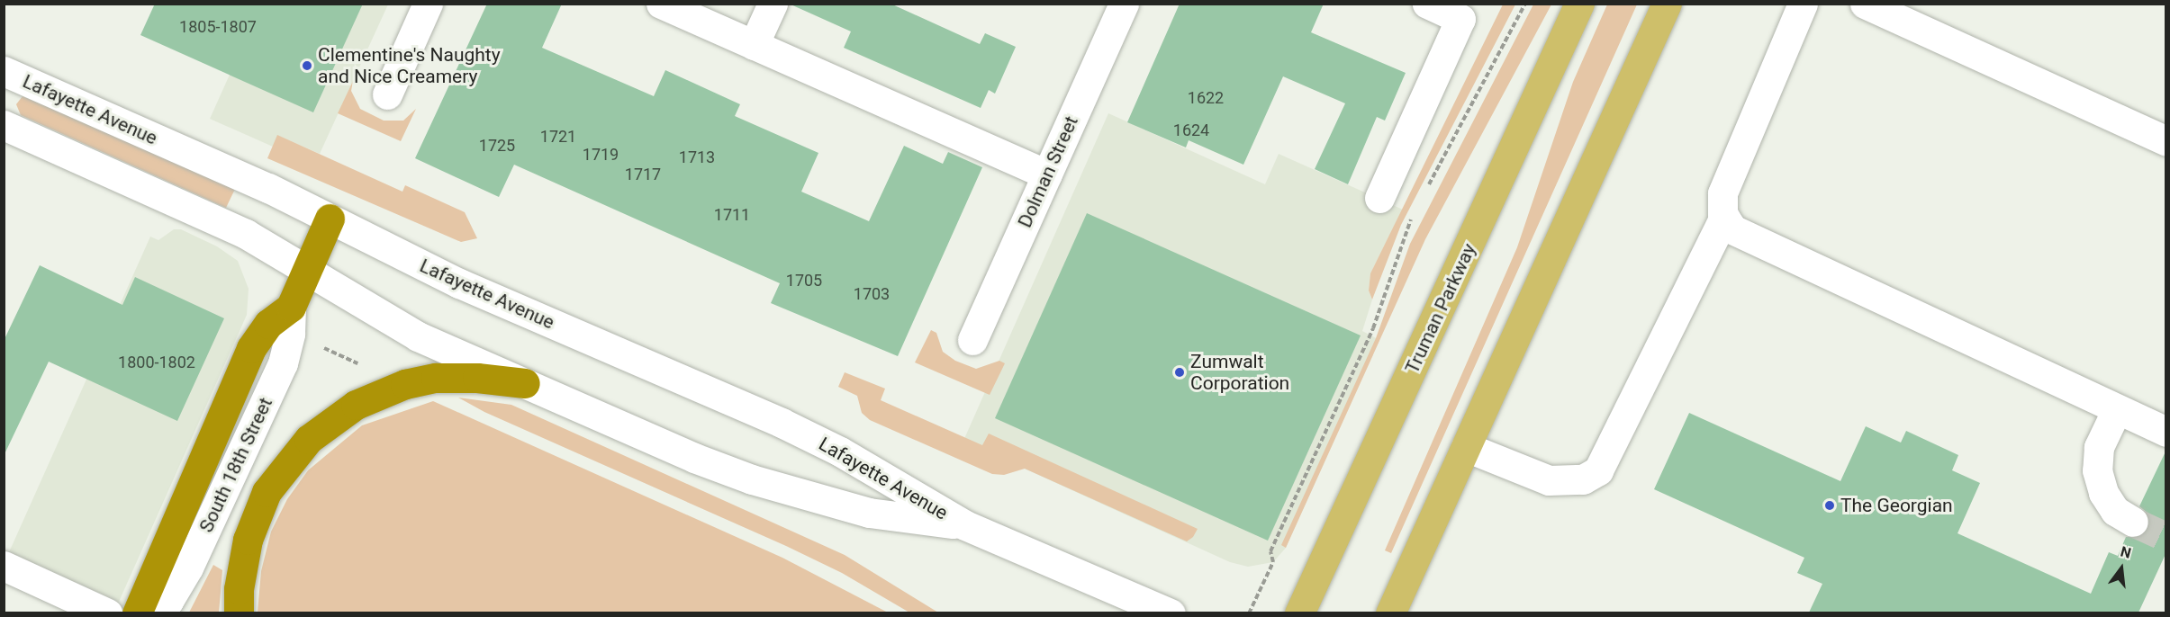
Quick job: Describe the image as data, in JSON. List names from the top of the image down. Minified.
{"streets":{"main road":["Truman Parkway"],"street":["Lafayette Avenue","Dolman Street","South 18th Street"]},"places":["Clementine's Naughty and Nice Creamery","Zumwalt Corporation","The Georgian"],"house_numbers":["1805-1807","1622","1624","1721","1725","1719","1713","1717","1711","1705","1703","1800-1802"],"north":"top"}
